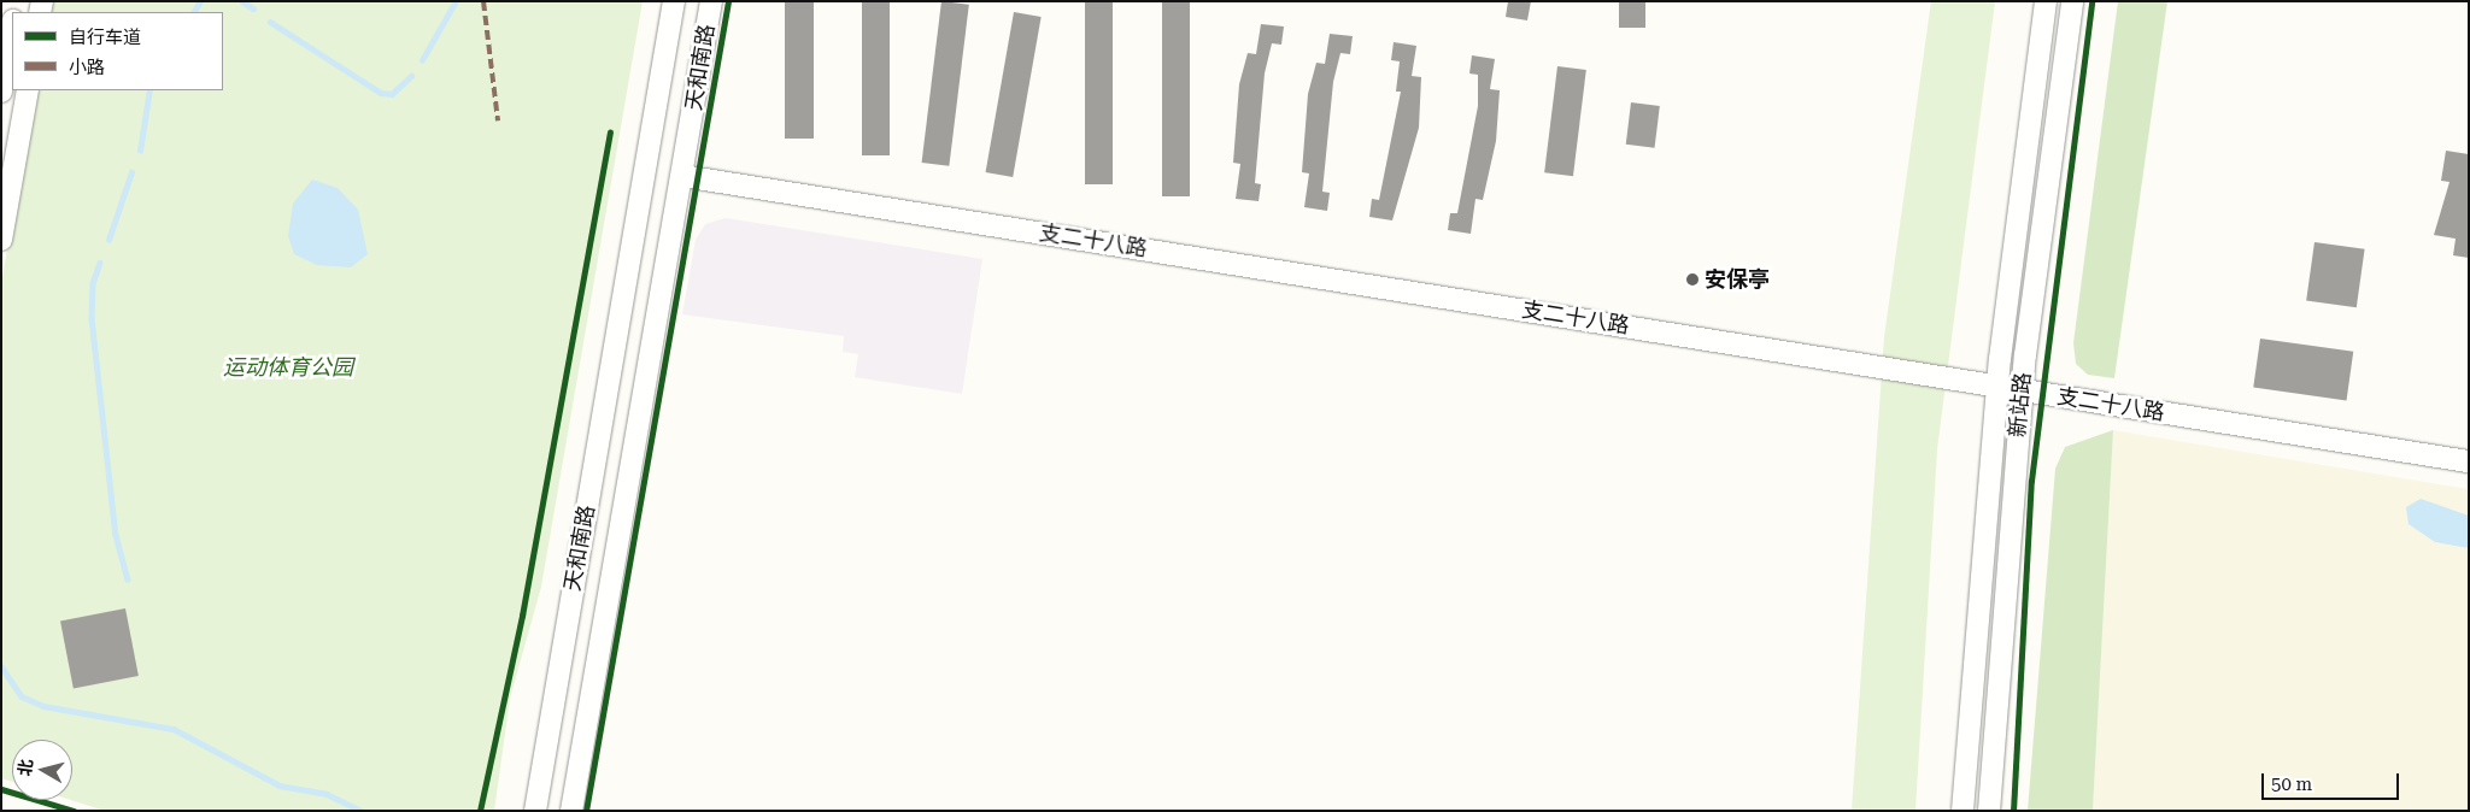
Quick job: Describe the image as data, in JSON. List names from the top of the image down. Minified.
{"streets":{"street":["天和南路","支二十八路","新站路"]},"crossings":[["天和南路","支二十八路"],["支二十八路","新站路"]],"parks":["运动体育公园"],"places":["安保亭"],"legend":["自行车道","小路"],"scale_bar":"50 m","north":"left"}
